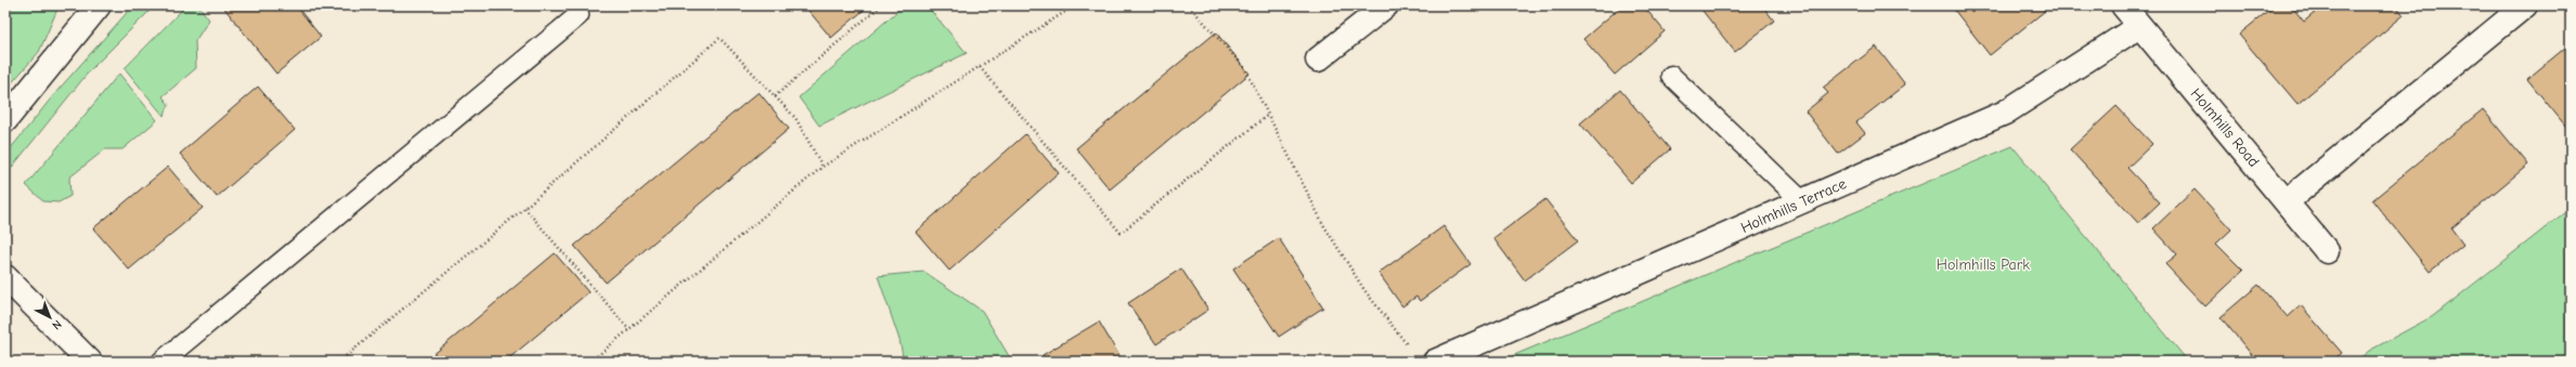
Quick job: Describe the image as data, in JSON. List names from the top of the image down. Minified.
{"streets":{"street":["Holmhills Road","Holmhills Terrace"]},"crossings":[["Holmhills Road","Holmhills Terrace"]],"parks":["Holmhills Park"],"north":"bottom right"}
